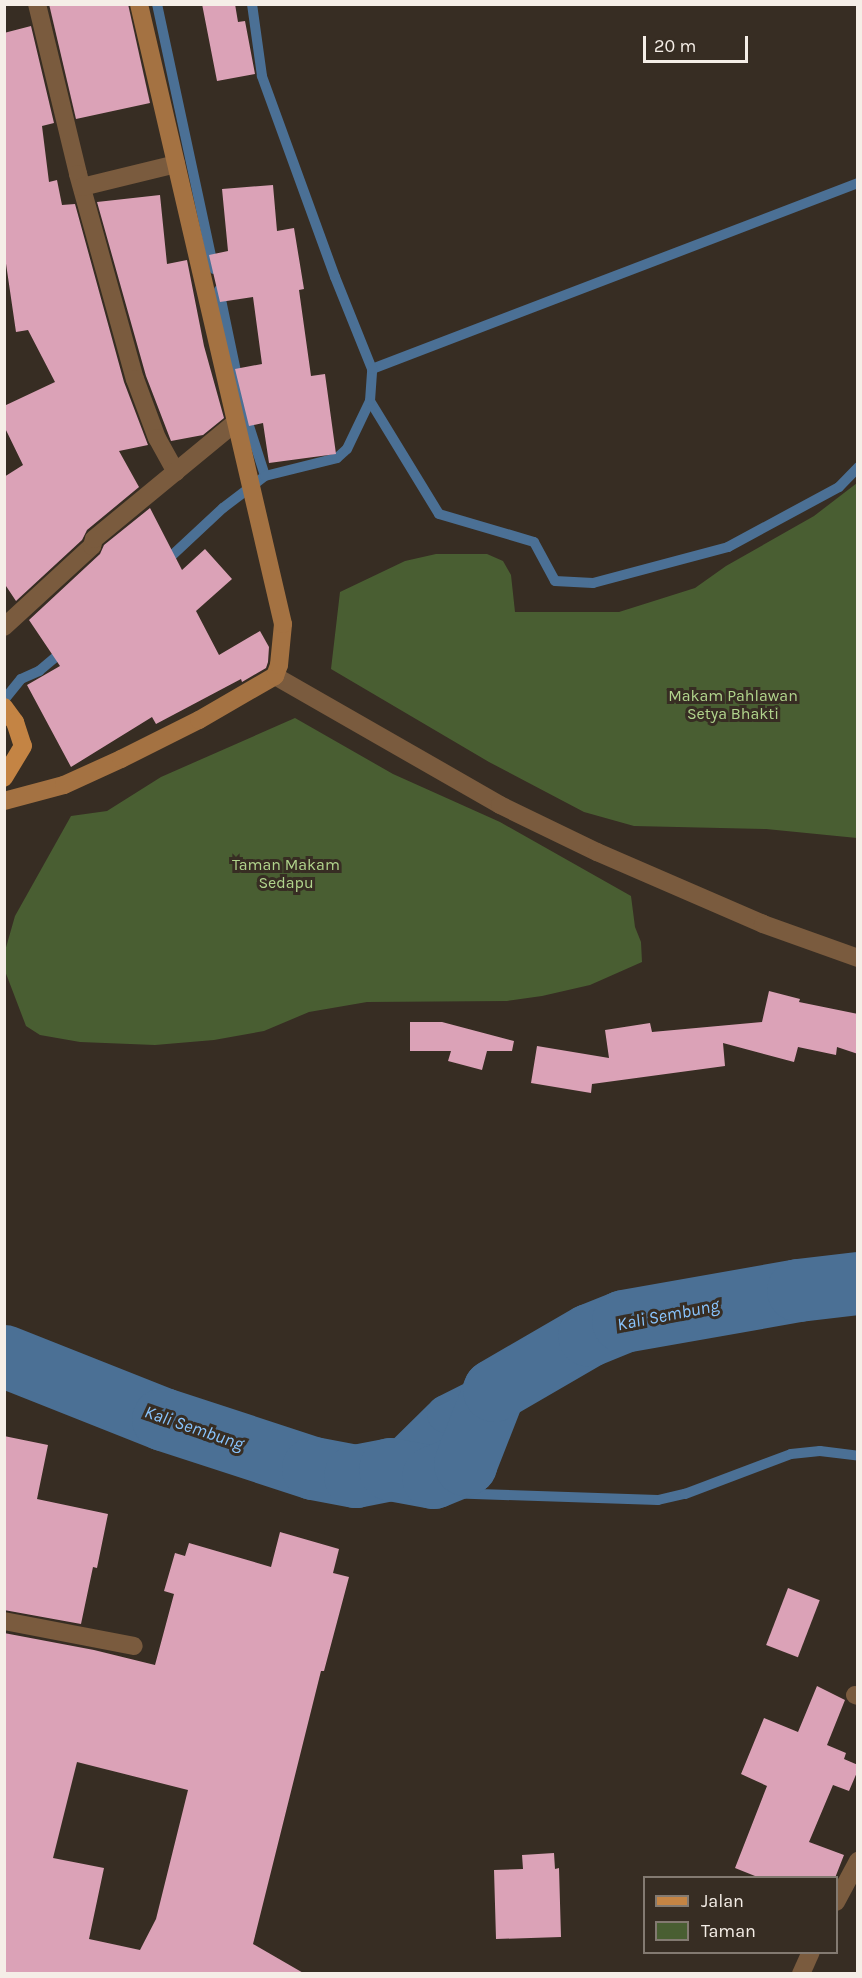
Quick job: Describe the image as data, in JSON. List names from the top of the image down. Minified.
{"water":["Kali Sembung"],"parks":["Makam Pahlawan Setya Bhakti","Taman Makam Sedapu"],"legend":["Jalan","Taman"],"scale_bar":"20 m"}
